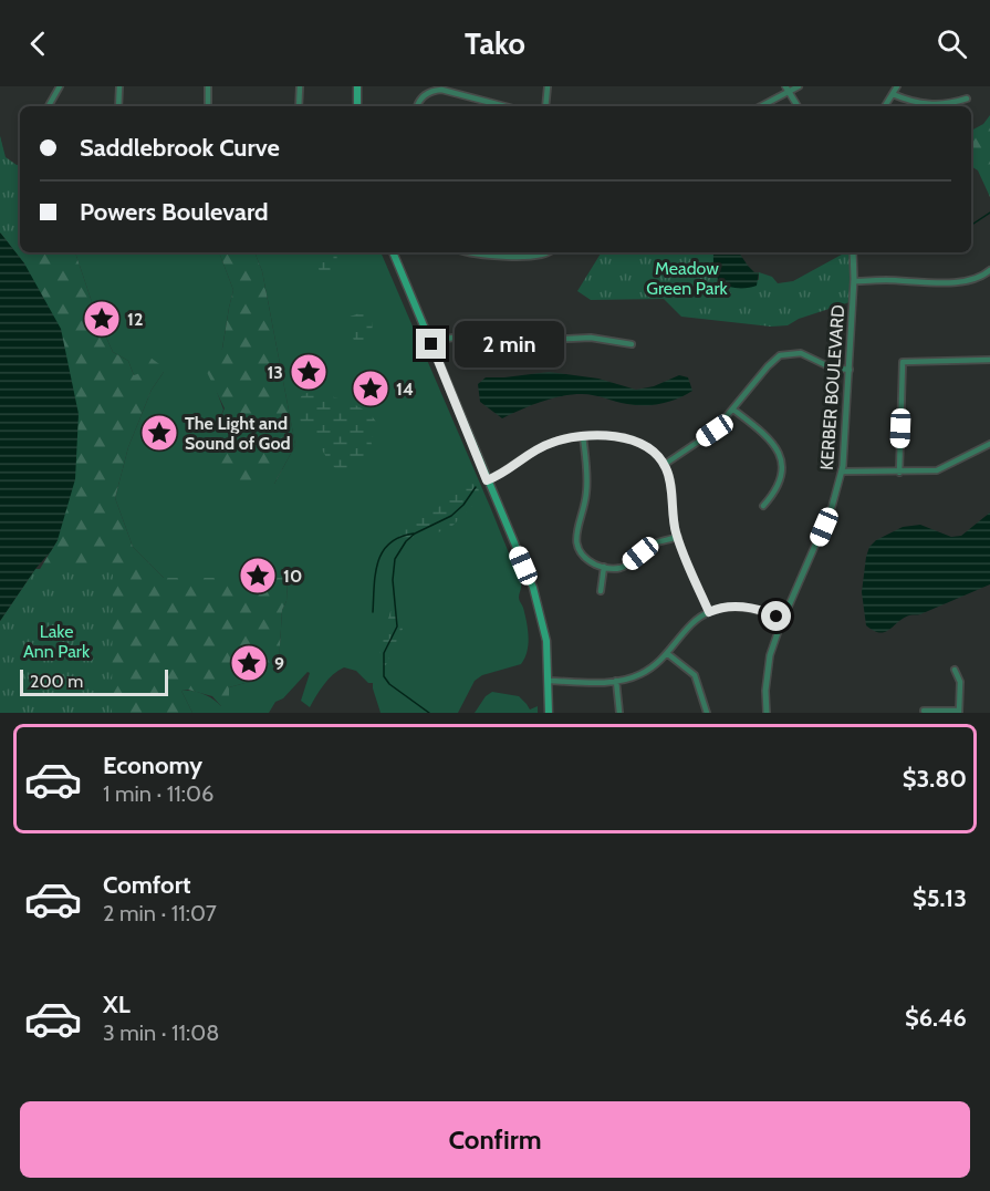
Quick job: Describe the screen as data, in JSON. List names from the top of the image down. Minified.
{"streets":{"street":["KERBER BOULEVARD"]},"parks":["Meadow Green Park","Lake Ann Park"],"places":{"place":["12","13","14","The Light and Sound of God","10","9"]},"scale_bar":"200 m","page":{"header":"Tako","banner":["Saddlebrook Curve","Powers Boulevard"],"bubble":"2 min","scale":"200 m","list":[{"name":"Economy","note":"1 min · 11:06","value":"$3.80"},{"name":"Comfort","note":"2 min · 11:07","value":"$5.13"},{"name":"XL","note":"3 min · 11:08","value":"$6.46"}],"buttons":"Confirm"}}
